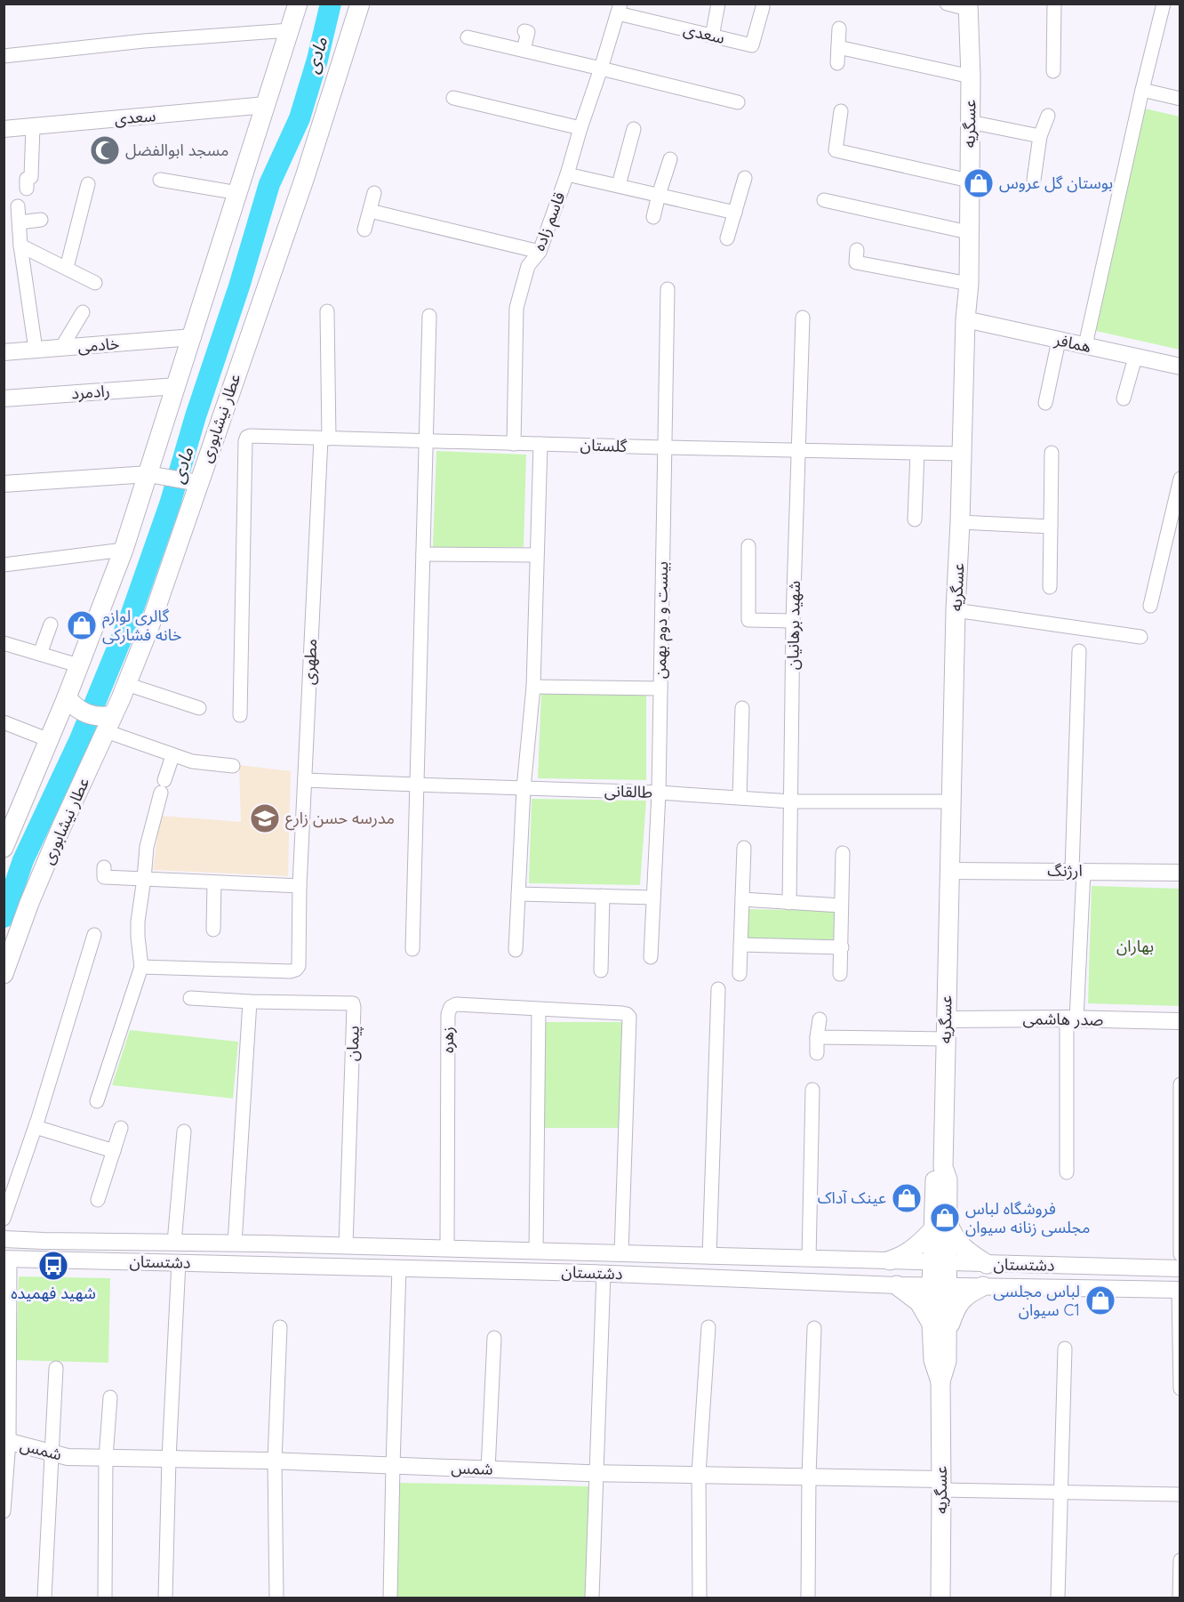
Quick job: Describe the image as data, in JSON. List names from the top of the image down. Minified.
{"streets":{"main road":["عسگریه","عطار نیشابوری"],"street":["سعدی","قاسم زاده","همافر","خادمی","رادمرد","گلستان","بیست و دوم بهمن","شهید برهانیان","مطهری","طالقانی","ارژنگ","صدر هاشمی","زهره","پیمان","دشتستان","شمس"]},"crossings":[["سعدی","قاسم زاده"],["عسگریه","همافر"],["عسگریه","گلستان"],["عسگریه","طالقانی"],["عسگریه","ارژنگ"],["عسگریه","صدر هاشمی"],["عسگریه","دشتستان"],["عسگریه","شمس"],["قاسم زاده","گلستان"],["گلستان","بیست و دوم بهمن"],["گلستان","شهید برهانیان"],["گلستان","مطهری"],["بیست و دوم بهمن","طالقانی"],["شهید برهانیان","طالقانی"],["مطهری","طالقانی"],["زهره","دشتستان"],["پیمان","دشتستان"]],"water":["مادی"],"parks":["بهاران"],"places":{"mosque":["مسجد ابوالفضل"],"shop":["بوستان گل عروس","گالری لوازم خانه فشارکی","عینک آداک","فروشگاه لباس مجلسی زنانه سیوان","لباس مجلسی سیوان C1"],"school or university":["مدرسه حسن زارع"],"bus stop":["شهید فهمیده"]}}
